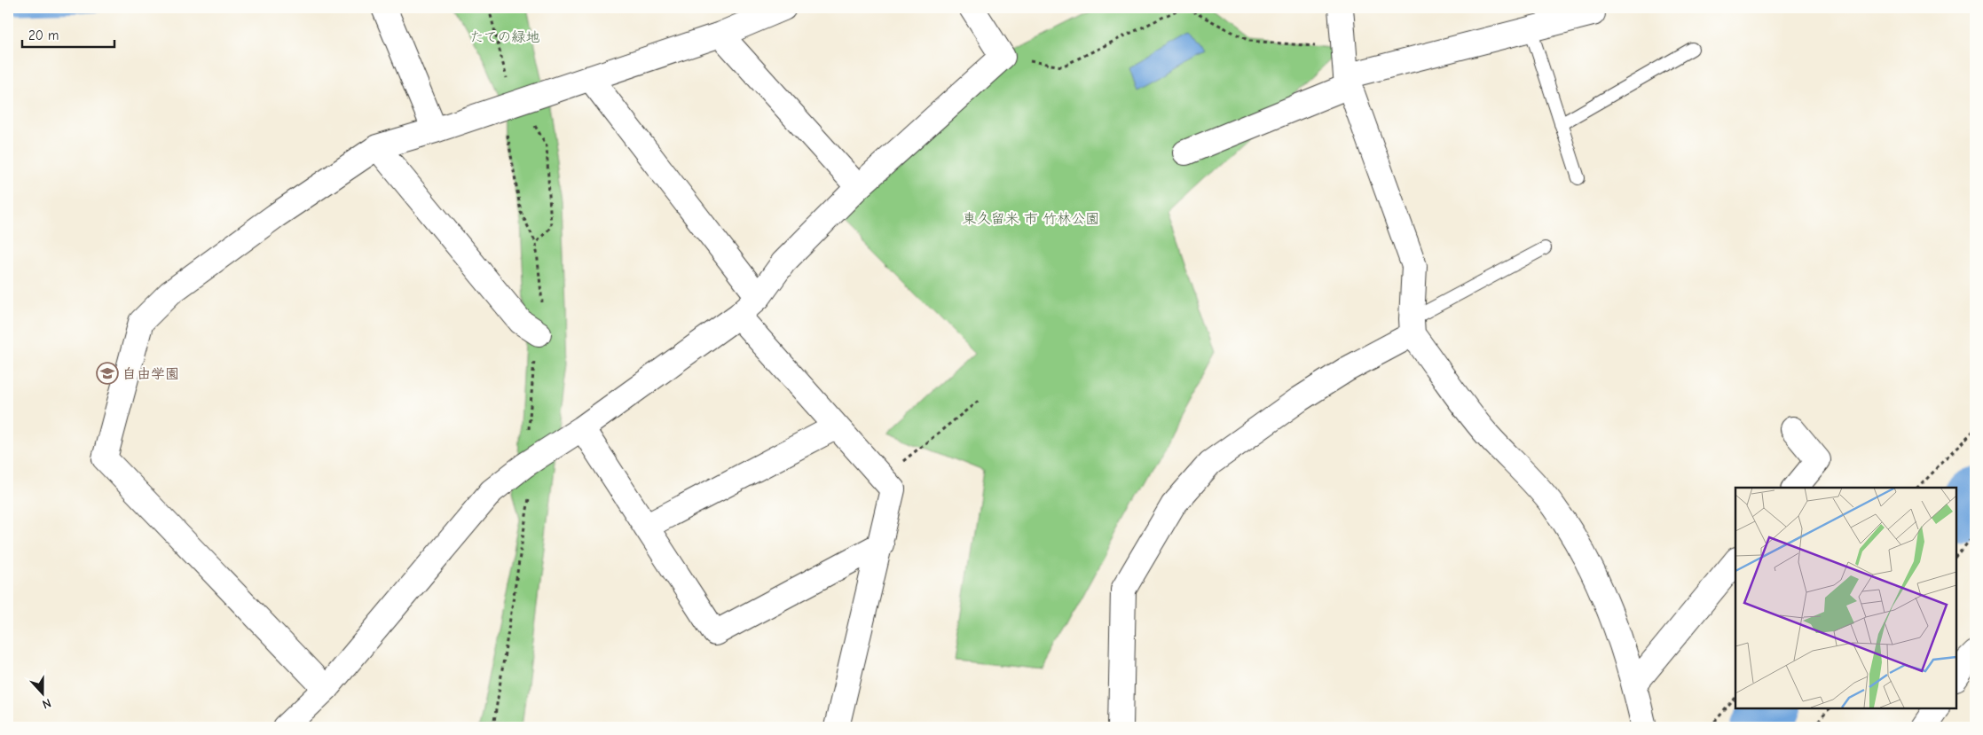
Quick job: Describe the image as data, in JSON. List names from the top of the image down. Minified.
{"parks":["たての緑地","東久留米 市 竹林公園"],"places":{"school or university":["自由学園"]},"scale_bar":"20 m","north":"bottom"}
